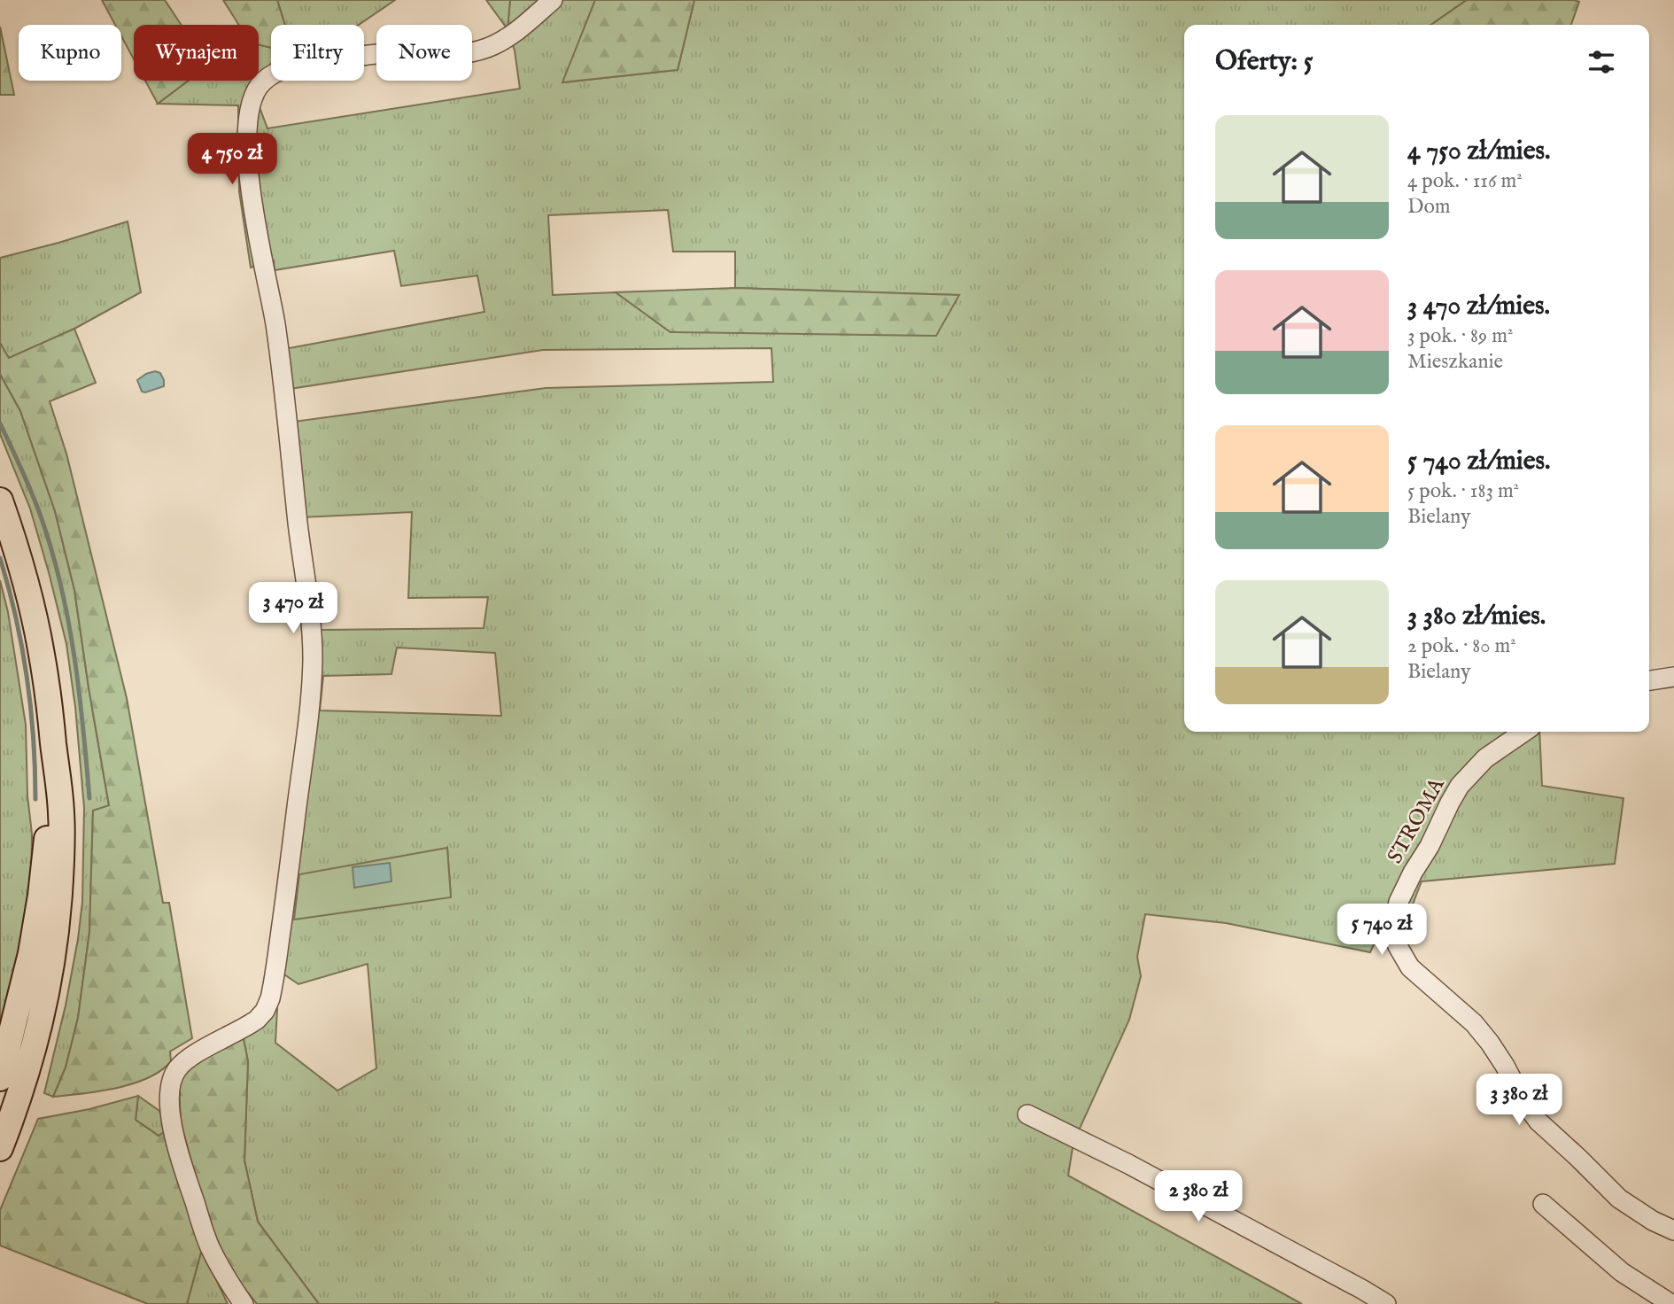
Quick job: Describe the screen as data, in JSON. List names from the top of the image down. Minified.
{"streets":{"street":["STROMA"]},"page":{"chip":["Kupno","Wynajem","Filtry","Nowe"],"heading":"Oferty: 5","list":[{"name":"4 750 zł/mies.","note":"4 pok. · 116 m² · Dom"},{"name":"3 470 zł/mies.","note":"3 pok. · 89 m² · Mieszkanie"},{"name":"5 740 zł/mies.","note":"5 pok. · 183 m² · Bielany"},{"name":"3 380 zł/mies.","note":"2 pok. · 80 m² · Bielany"}],"price":["4 750 zł","3 470 zł","5 740 zł","3 380 zł","2 380 zł"]}}
